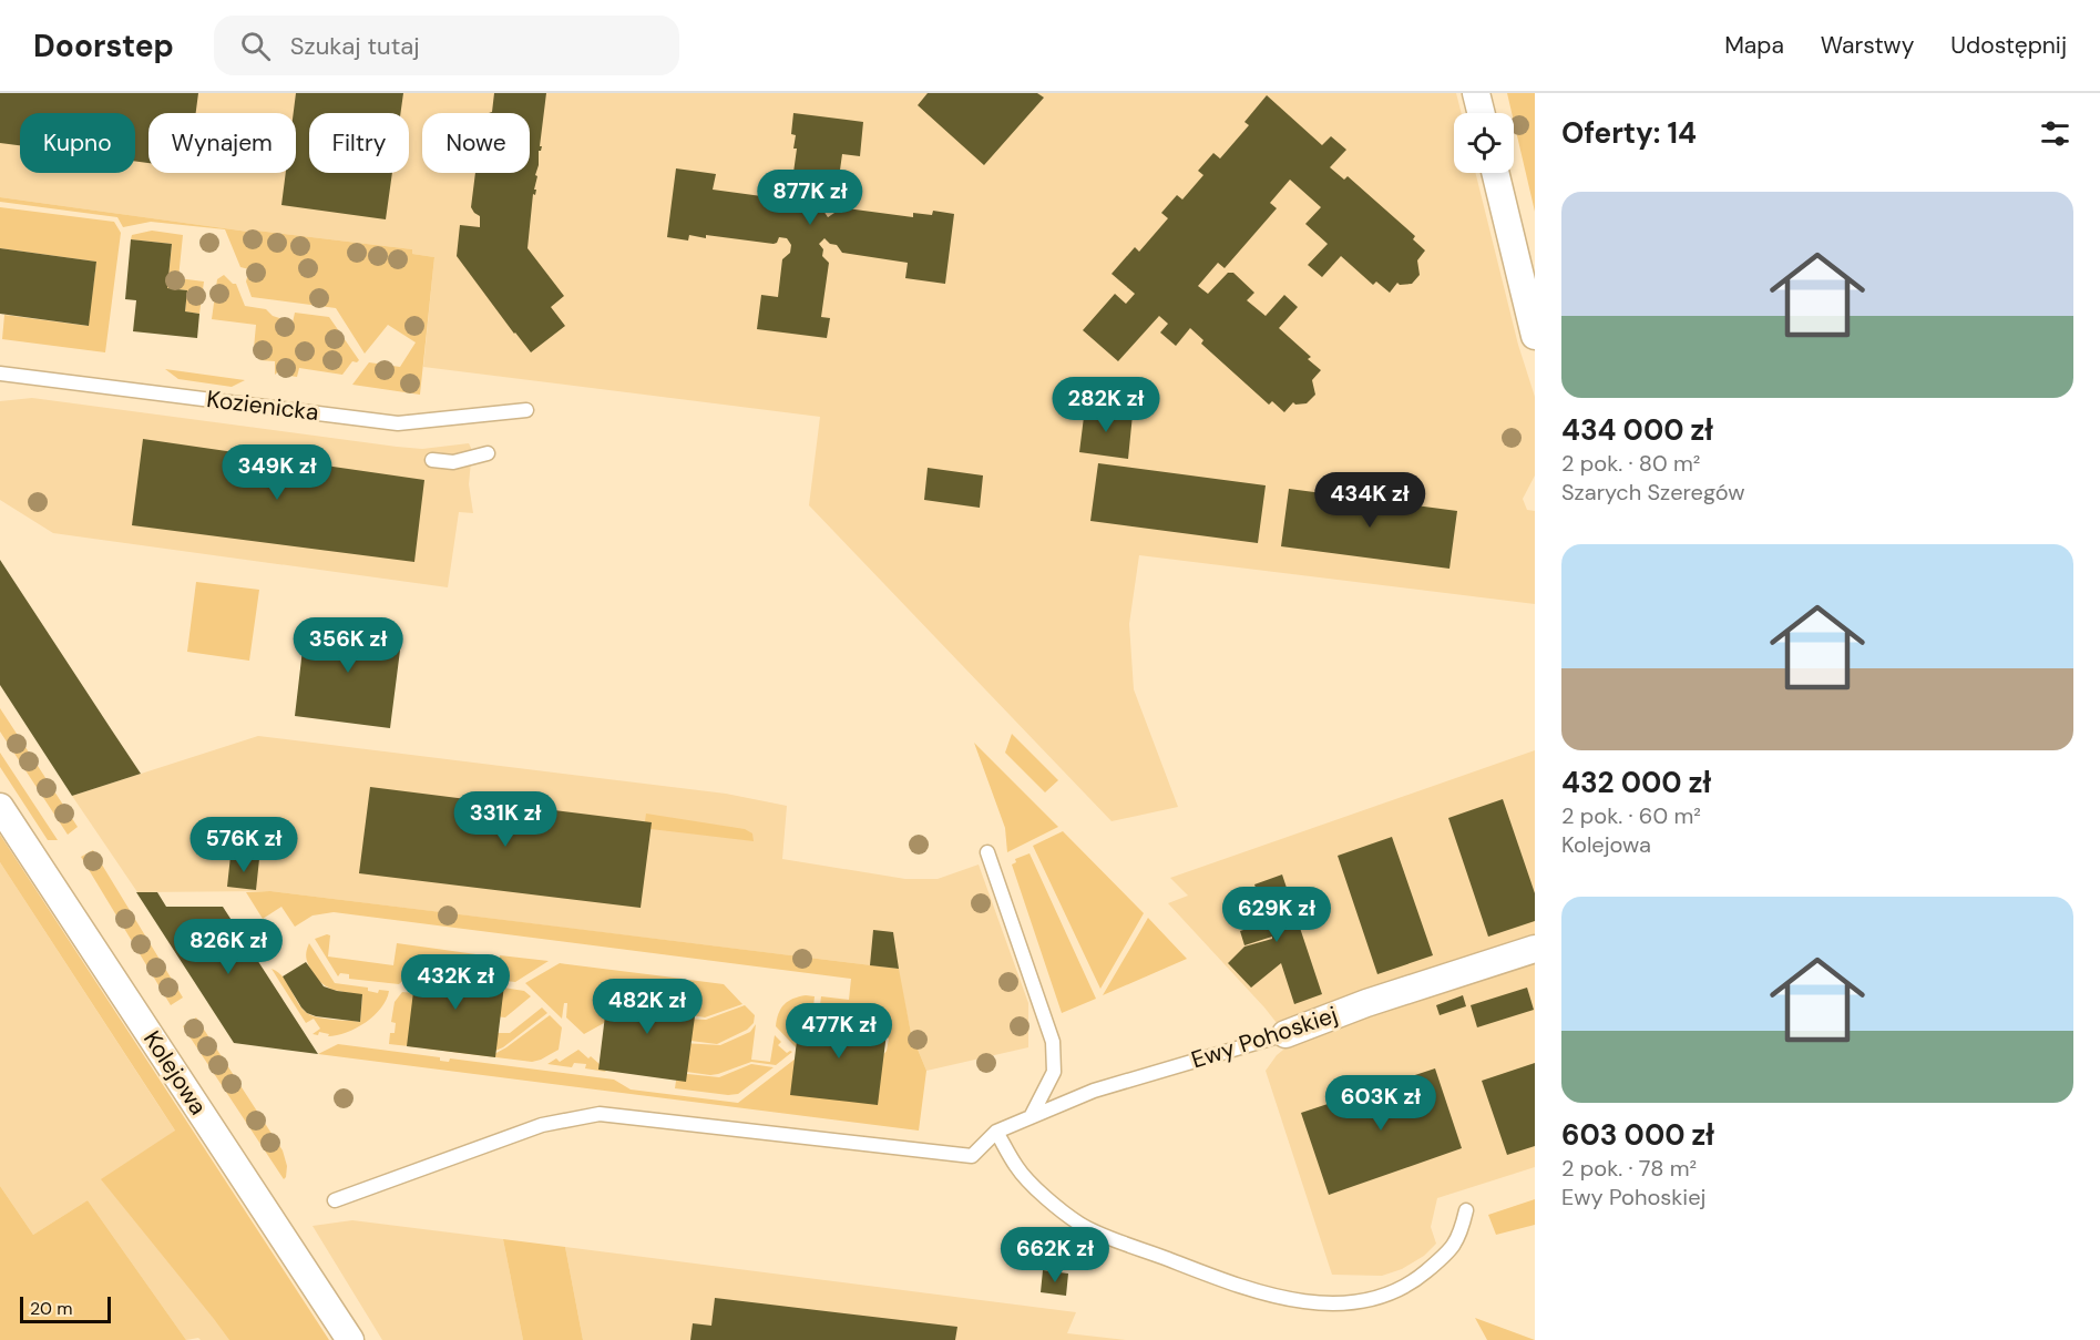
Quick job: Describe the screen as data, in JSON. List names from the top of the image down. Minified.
{"streets":{"street":["Ewy Pohoskiej","Kolejowa"],"lane":["Kozienicka"]},"scale_bar":"20 m","page":{"header":"Doorstep","search":"Szukaj tutaj","nav":["Mapa","Warstwy","Udostępnij"],"heading":"Oferty: 14","chip":["Kupno","Wynajem","Filtry","Nowe"],"price":["877K zł","282K zł","349K zł","434K zł","356K zł","331K zł","576K zł","629K zł","826K zł","432K zł","482K zł","477K zł","603K zł","662K zł"],"list":[{"name":"434 000 zł","note":"2 pok. · 80 m² · Szarych Szeregów"},{"name":"432 000 zł","note":"2 pok. · 60 m² · Kolejowa"},{"name":"603 000 zł","note":"2 pok. · 78 m² · Ewy Pohoskiej"}],"scale":"20 m"}}
